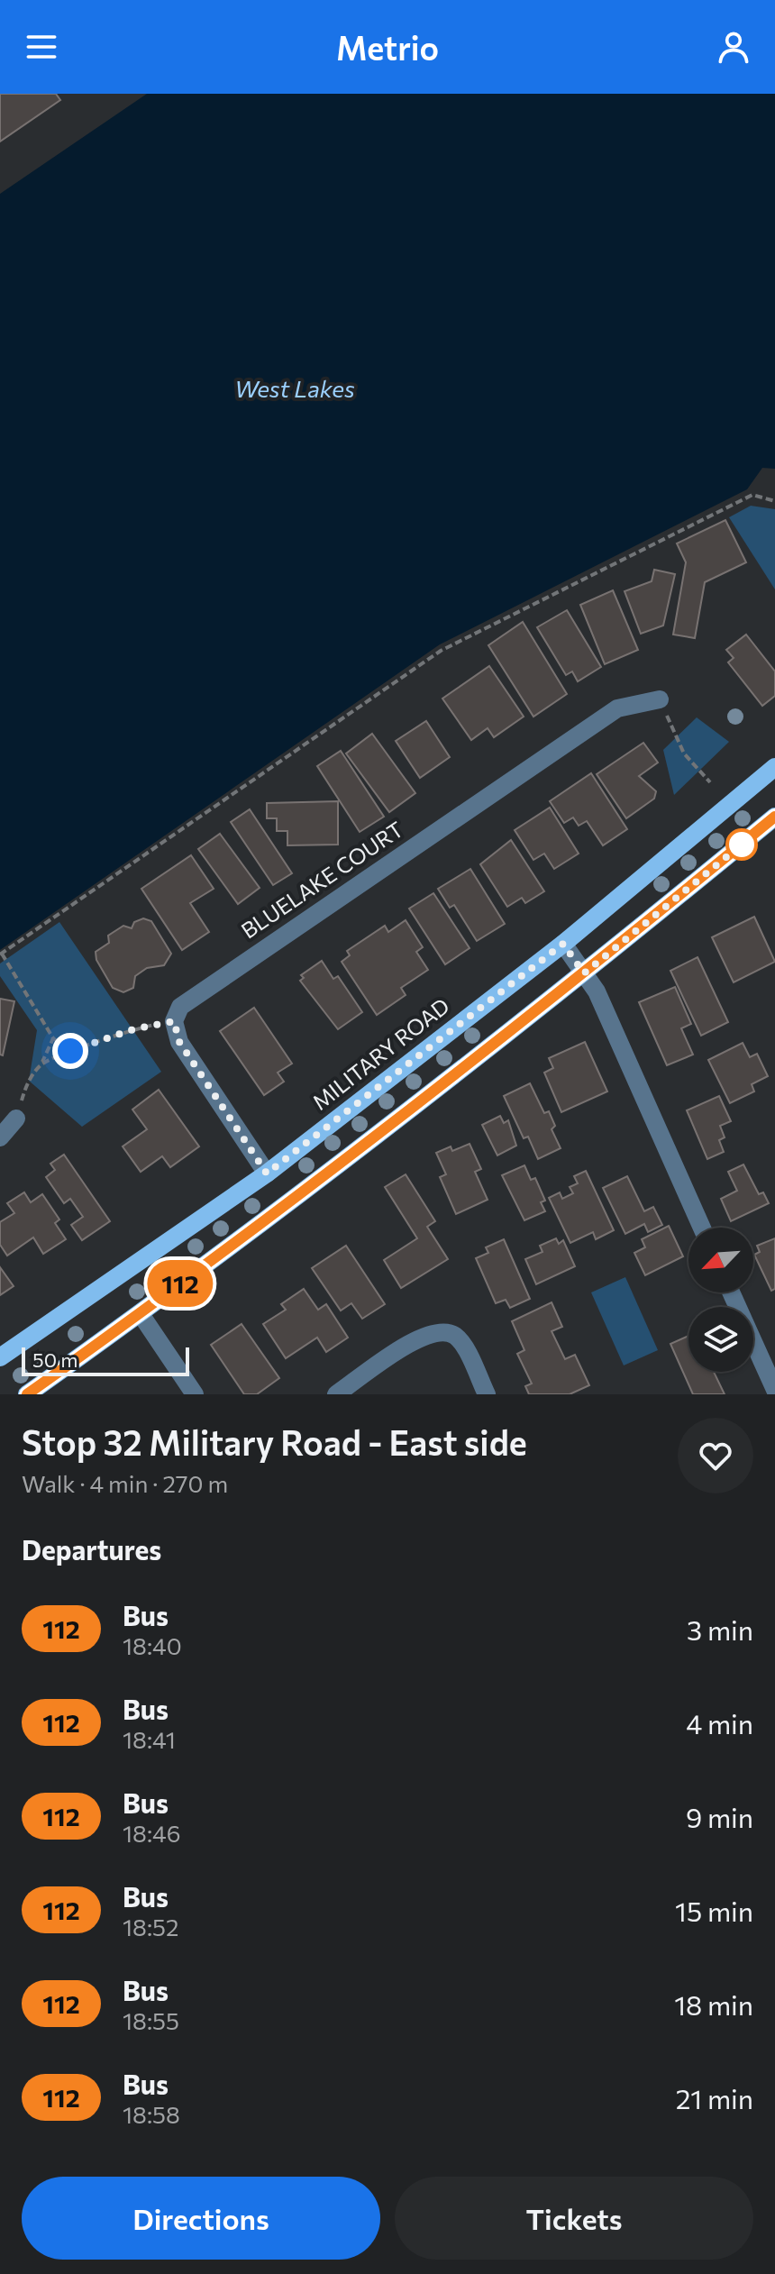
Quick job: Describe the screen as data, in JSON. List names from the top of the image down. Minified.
{"streets":{"main road":["MILITARY ROAD"],"street":["BLUELAKE COURT"]},"water":["West Lakes"],"lines":["bus line 112"],"scale_bar":"50 m","north":"bottom left","page":{"header":"Metrio","on_map":"112","scale":"50 m","heading":[["Stop 32 Military Road - East side","Walk · 4 min · 270 m"],"Departures"],"list":[{"mark":"112","name":"Bus","note":"18:40","value":"3 min"},{"mark":"112","name":"Bus","note":"18:41","value":"4 min"},{"mark":"112","name":"Bus","note":"18:46","value":"9 min"},{"mark":"112","name":"Bus","note":"18:52","value":"15 min"},{"mark":"112","name":"Bus","note":"18:55","value":"18 min"},{"mark":"112","name":"Bus","note":"18:58","value":"21 min"}],"buttons":["Directions","Tickets"]}}
